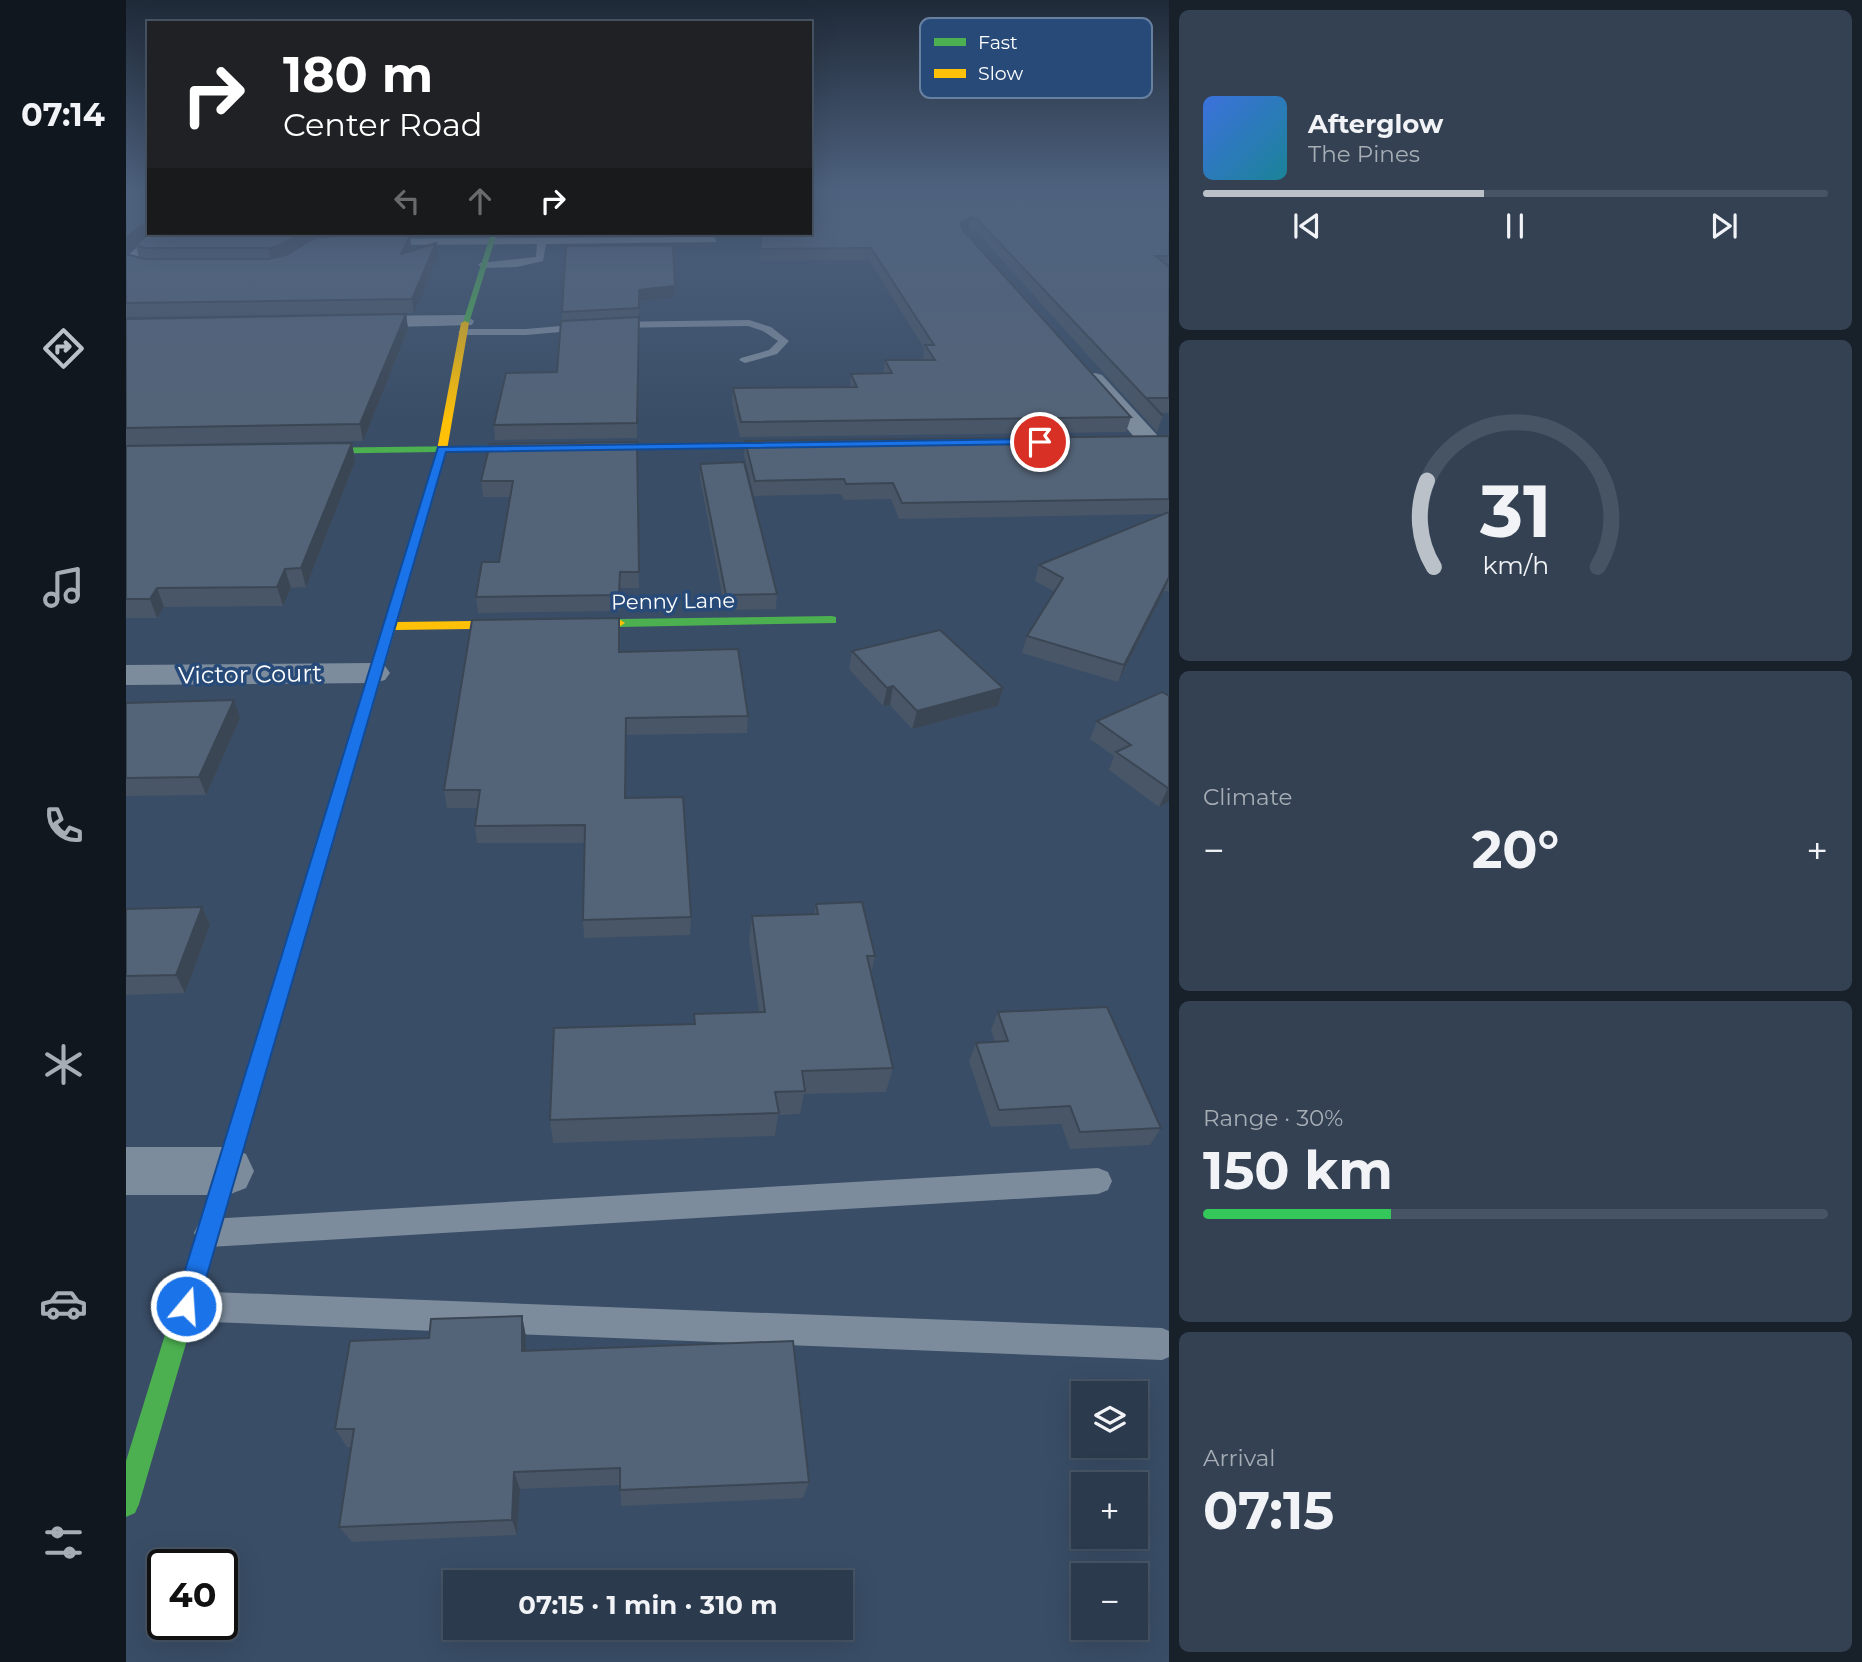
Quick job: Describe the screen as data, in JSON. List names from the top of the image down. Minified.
{"streets":{"street":["Penny Lane","Victor Court"]},"legend":["Fast","Slow"],"page":{"tabs":"07:14","turn":["180 m","Center Road"],"song":["Afterglow","The Pines"],"tile":["Climate",["Range · 30%","150 km"],["Arrival","07:15"]],"heat":["−","20°","+"],"map_buttons":["+","−"],"limit":"40","trip":"07:15 · 1 min · 310 m","gauge":["31","km/h"]}}
